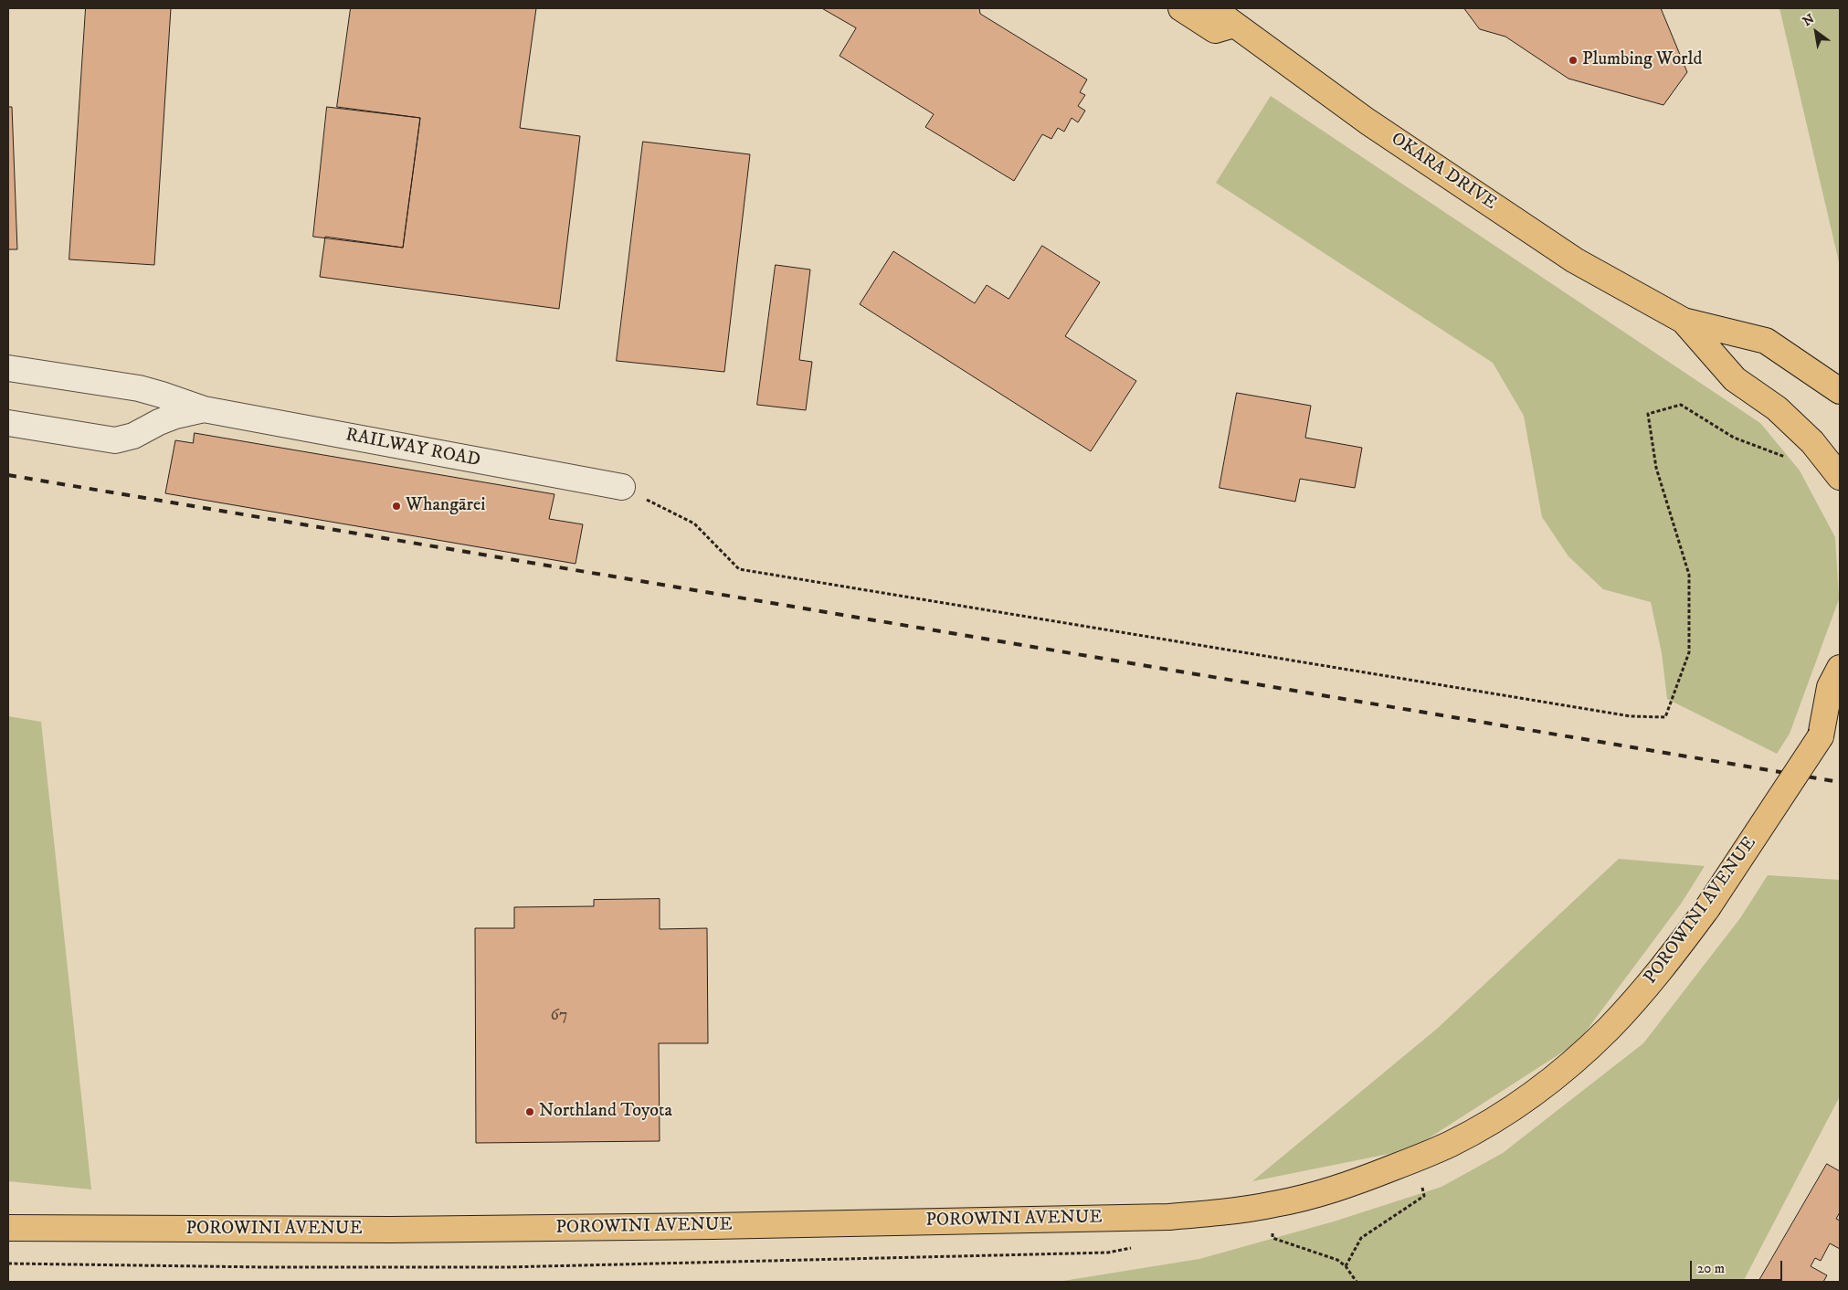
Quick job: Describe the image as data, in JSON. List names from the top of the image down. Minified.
{"streets":{"main road":["OKARA DRIVE","POROWINI AVENUE"],"street":["RAILWAY ROAD"]},"places":["Plumbing World","Whangārei","Northland Toyota"],"house_numbers":["67"],"scale_bar":"20 m","north":"top left"}
